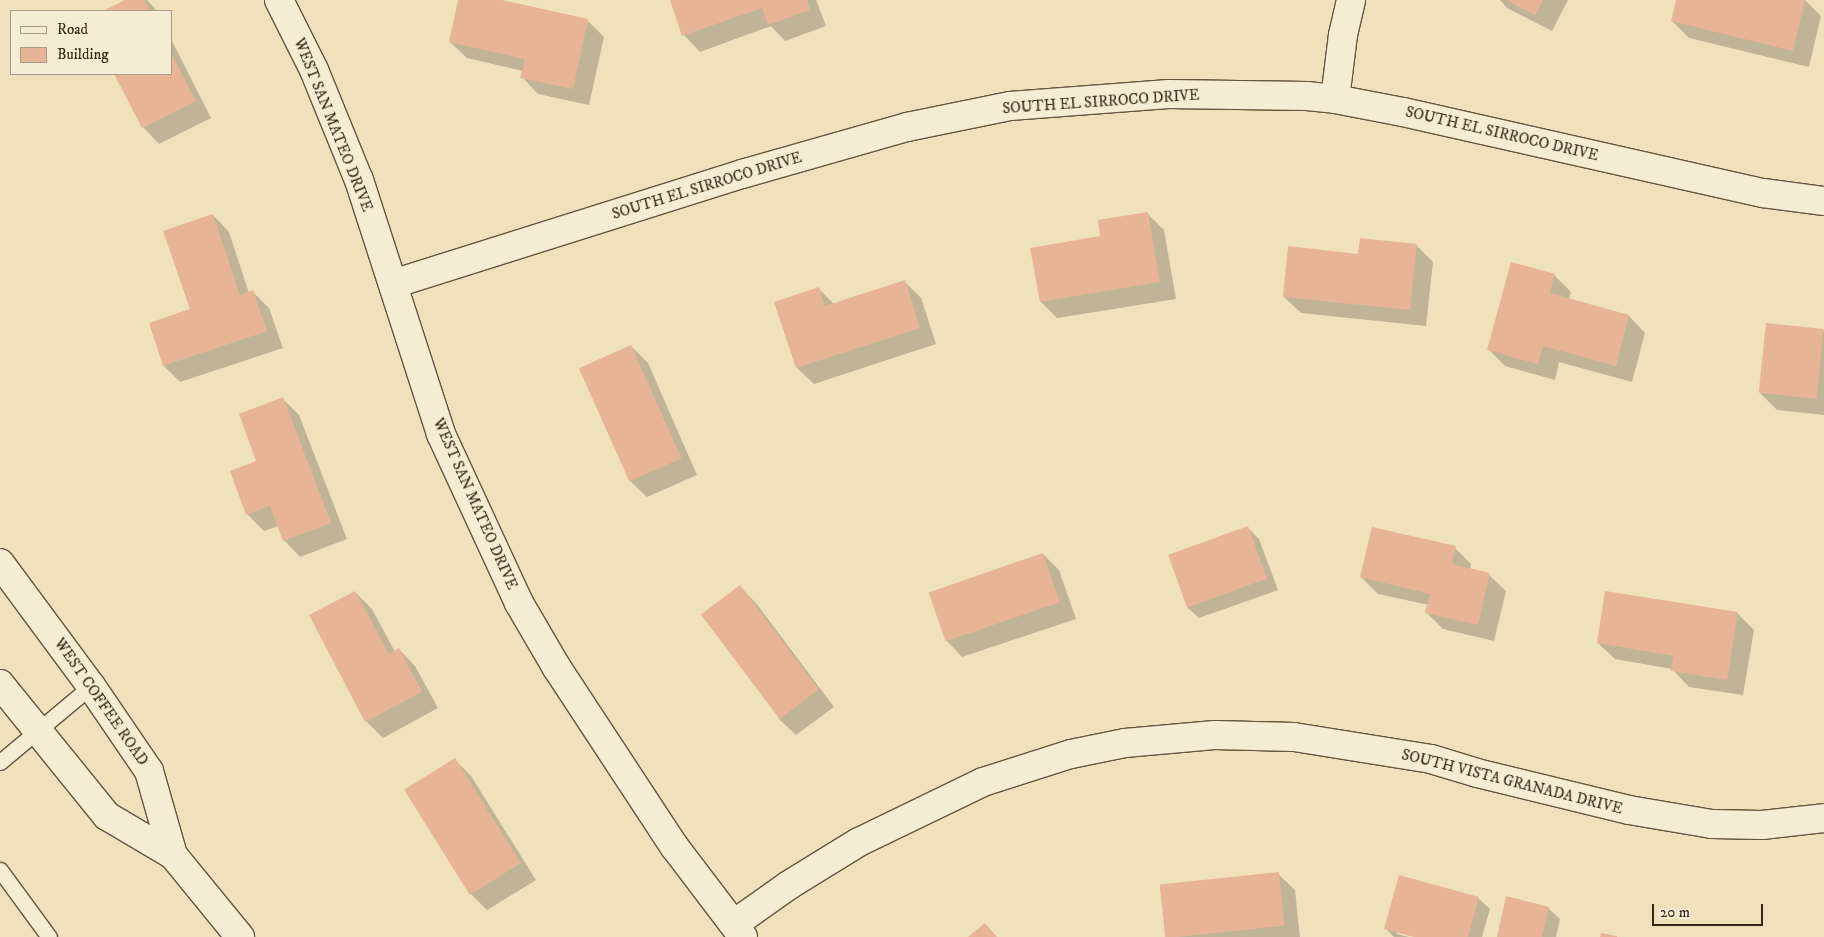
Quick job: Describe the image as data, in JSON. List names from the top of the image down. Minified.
{"streets":{"street":["SOUTH EL SIRROCO DRIVE","WEST SAN MATEO DRIVE","WEST COFFEE ROAD","SOUTH VISTA GRANADA DRIVE"]},"crossings":[["SOUTH EL SIRROCO DRIVE","WEST SAN MATEO DRIVE"],["WEST SAN MATEO DRIVE","SOUTH VISTA GRANADA DRIVE"]],"legend":["Road","Building"],"scale_bar":"20 m"}
